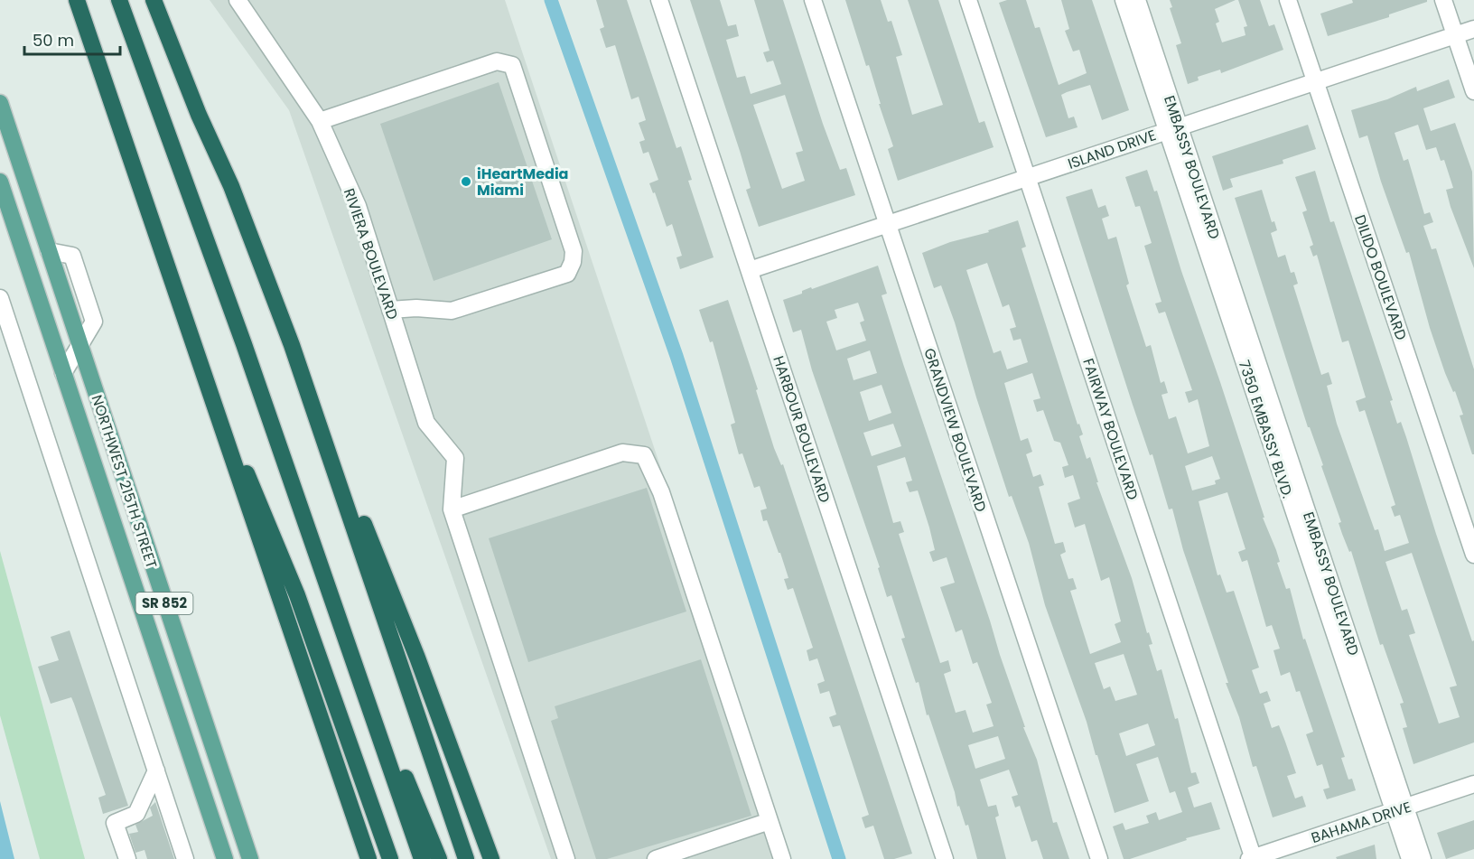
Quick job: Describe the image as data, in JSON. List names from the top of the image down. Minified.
{"streets":{"main road":["NORTHWEST 215TH STREET","SR 852"],"street":["ISLAND DRIVE","EMBASSY BOULEVARD","RIVIERA BOULEVARD","DILIDO BOULEVARD","HARBOUR BOULEVARD","FAIRWAY BOULEVARD","GRANDVIEW BOULEVARD","BAHAMA DRIVE"]},"crossings":[["ISLAND DRIVE","EMBASSY BOULEVARD"],["ISLAND DRIVE","DILIDO BOULEVARD"],["ISLAND DRIVE","HARBOUR BOULEVARD"],["ISLAND DRIVE","FAIRWAY BOULEVARD"],["ISLAND DRIVE","GRANDVIEW BOULEVARD"],["EMBASSY BOULEVARD","BAHAMA DRIVE"],["FAIRWAY BOULEVARD","BAHAMA DRIVE"]],"places":["iHeartMedia Miami"],"scale_bar":"50 m"}
